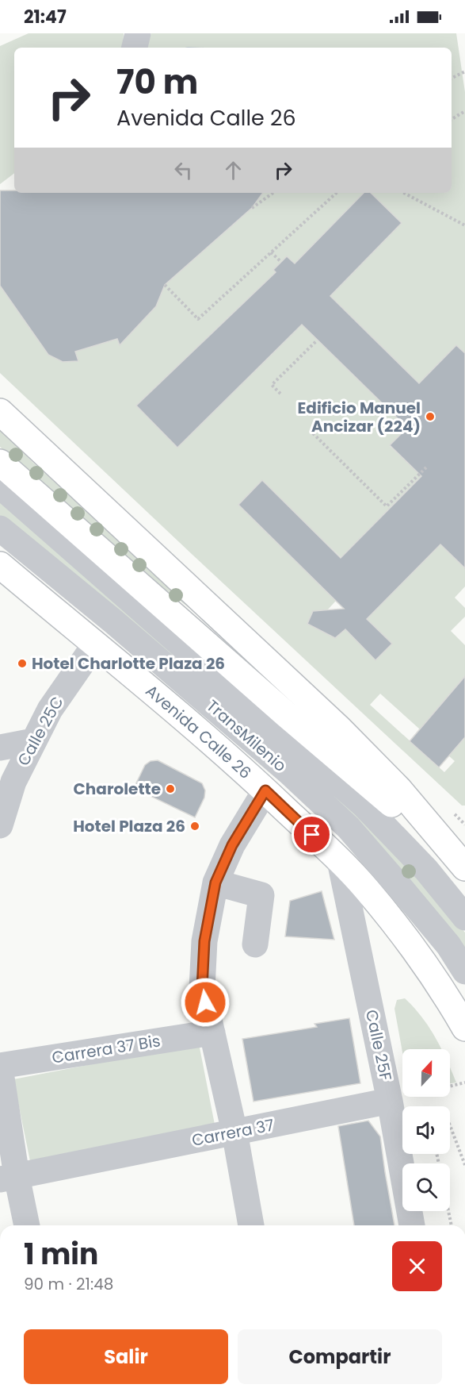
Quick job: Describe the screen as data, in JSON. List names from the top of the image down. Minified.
{"streets":{"main road":["Avenida Calle 26"],"street":["Calle 25C","TransMilenio","Calle 25F","Carrera 37 Bis","Carrera 37"]},"crossings":[["Calle 25C","Avenida Calle 26"],["Avenida Calle 26","Calle 25F"],["Calle 25F","Carrera 37"]],"places":["Edificio Manuel Ancizar (224)","Hotel Charlotte Plaza 26","Charolette","Hotel Plaza 26"],"north":"top","page":{"status":"21:47","turn":["70 m","Avenida Calle 26"],"heading":["1 min","90 m · 21:48"],"buttons":["Salir","Compartir"]}}
